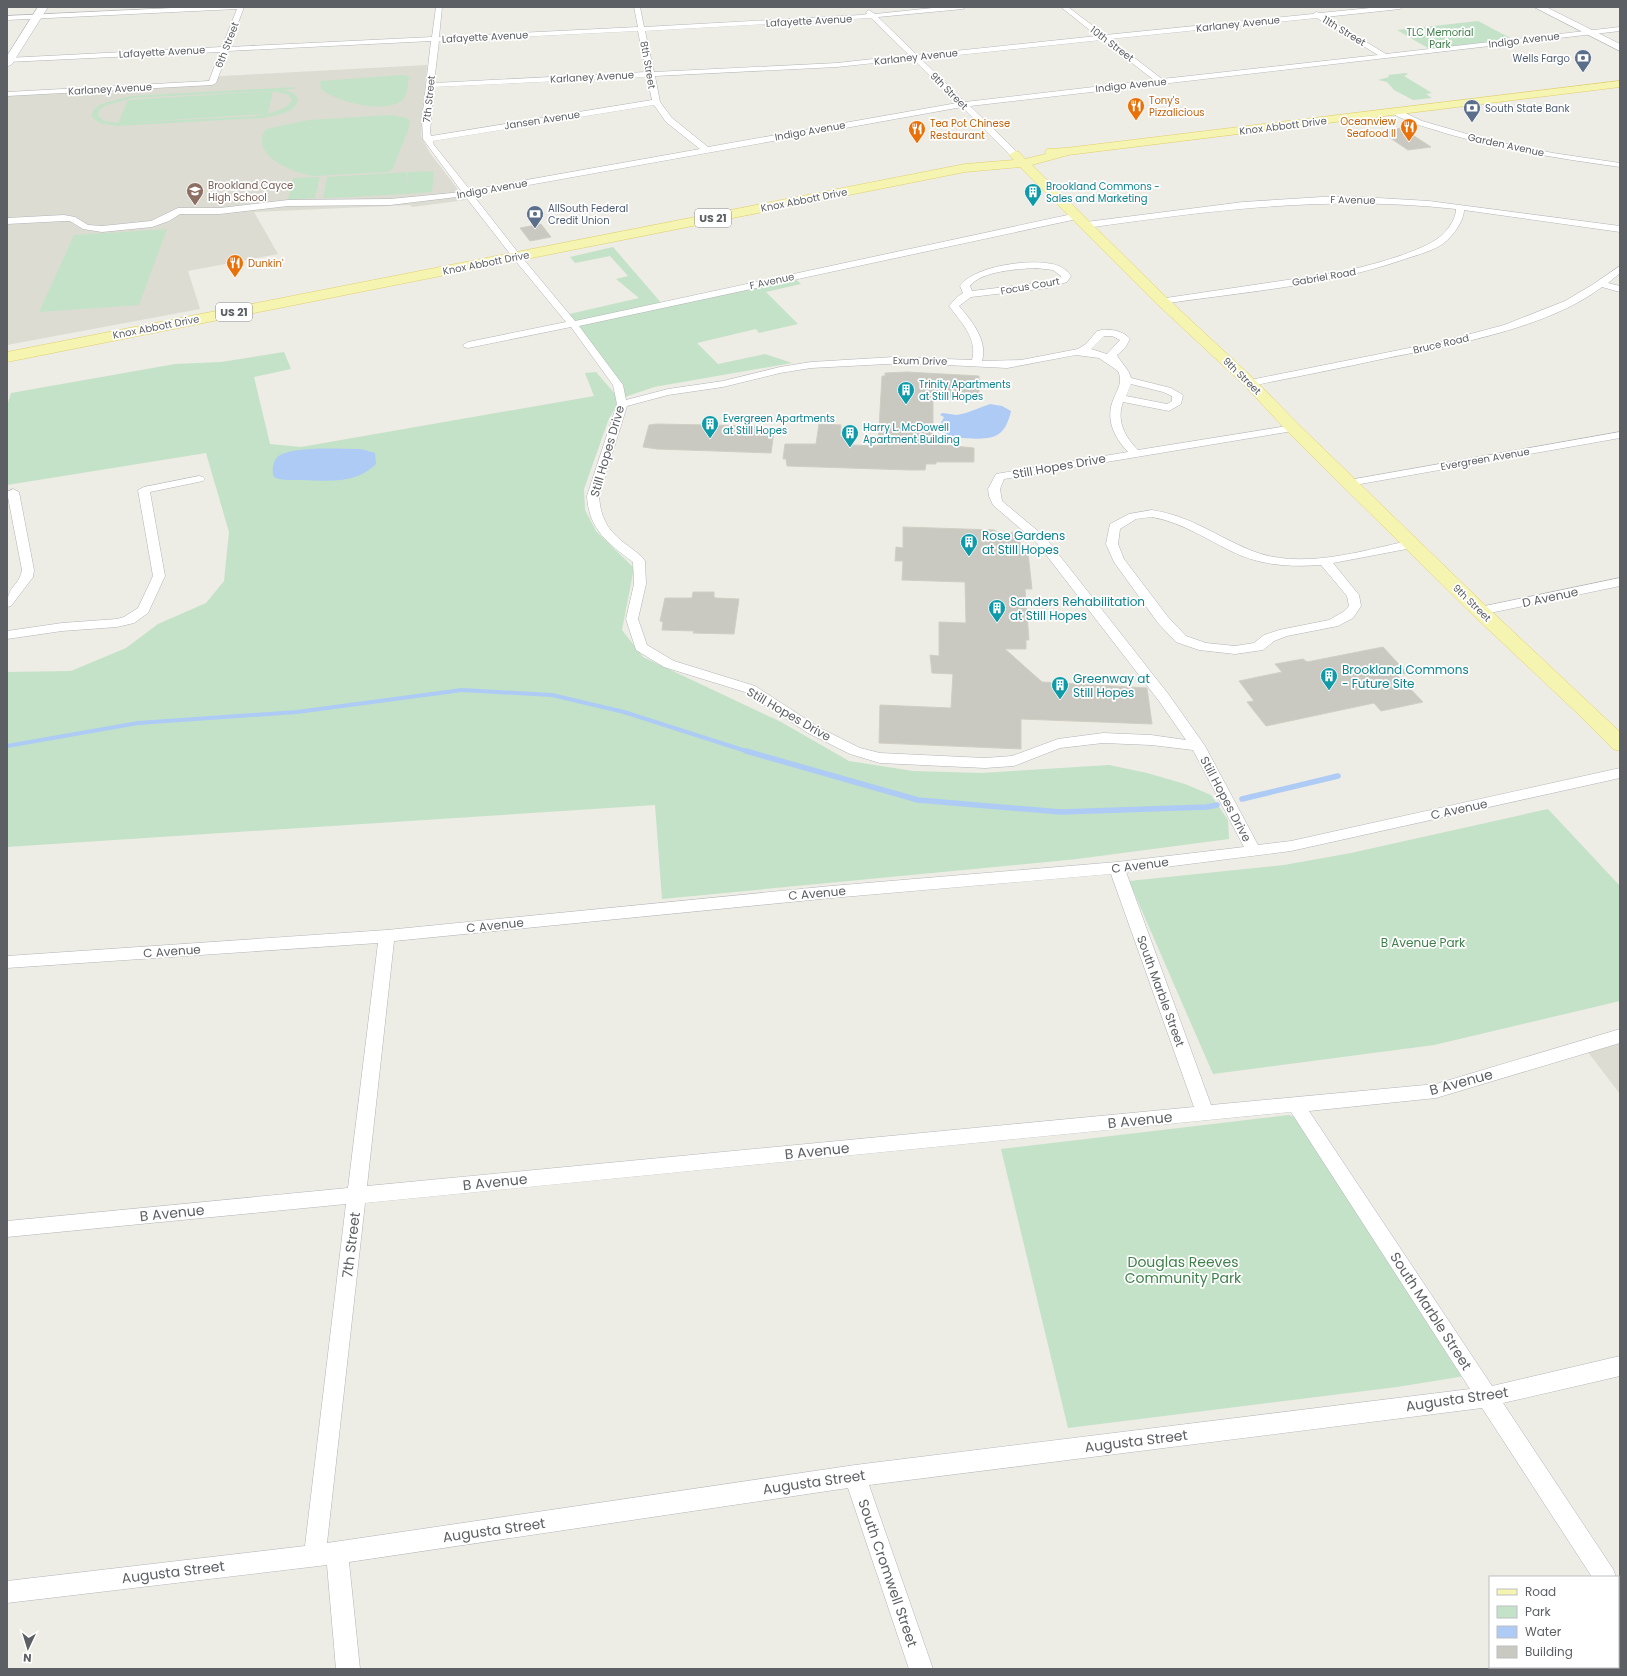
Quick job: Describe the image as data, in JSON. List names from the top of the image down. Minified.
{"streets":{"main road":["9th Street","Knox Abbott Drive","US 21"],"street":["Lafayette Avenue","Karlaney Avenue","11th Street","Indigo Avenue","10th Street","6th Street","8th Street","7th Street","Jansen Avenue","Garden Avenue","F Avenue","Gabriel Road","Focus Court","Bruce Road","Exum Drive","Still Hopes Drive","Evergreen Avenue","D Avenue","C Avenue","South Marble Street","B Avenue","Augusta Street","South Cromwell Street"]},"crossings":[["Lafayette Avenue","6th Street"],["Lafayette Avenue","8th Street"],["Lafayette Avenue","9th Street"],["Lafayette Avenue","7th Street"],["Karlaney Avenue","11th Street"],["Karlaney Avenue","10th Street"],["Karlaney Avenue","6th Street"],["Karlaney Avenue","8th Street"],["Karlaney Avenue","9th Street"],["Karlaney Avenue","7th Street"],["11th Street","Indigo Avenue"],["Indigo Avenue","10th Street"],["Indigo Avenue","8th Street"],["Indigo Avenue","9th Street"],["Indigo Avenue","7th Street"],["8th Street","Jansen Avenue"],["9th Street","Knox Abbott Drive"],["9th Street","F Avenue"],["9th Street","Gabriel Road"],["9th Street","Bruce Road"],["9th Street","Still Hopes Drive"],["9th Street","Evergreen Avenue"],["9th Street","D Avenue"],["7th Street","Jansen Avenue"],["7th Street","Knox Abbott Drive"],["7th Street","Still Hopes Drive"],["7th Street","C Avenue"],["7th Street","B Avenue"],["7th Street","Augusta Street"],["Knox Abbott Drive","Garden Avenue"],["Knox Abbott Drive","Still Hopes Drive"],["F Avenue","Gabriel Road"],["F Avenue","Still Hopes Drive"],["Focus Court","Exum Drive"],["Exum Drive","Still Hopes Drive"],["Still Hopes Drive","C Avenue"],["C Avenue","South Marble Street"],["South Marble Street","B Avenue"],["South Marble Street","Augusta Street"],["Augusta Street","South Cromwell Street"]],"parks":["TLC Memorial Park","B Avenue Park","Douglas Reeves Community Park"],"places":{"bank":["Wells Fargo","South State Bank","AllSouth Federal Credit Union"],"restaurant":["Tony's Pizzalicious","Oceanview Seafood II","Tea Pot Chinese Restaurant","Dunkin'"],"school or university":["Brookland Cayce High School"],"building":["Brookland Commons - Sales and Marketing","Trinity Apartments at Still Hopes","Evergreen Apartments at Still Hopes","Harry L. McDowell Apartment Building","Rose Gardens at Still Hopes","Sanders Rehabilitation at Still Hopes","Brookland Commons - Future Site","Greenway at Still Hopes"]},"legend":["Road","Park","Water","Building"],"north":"bottom"}
